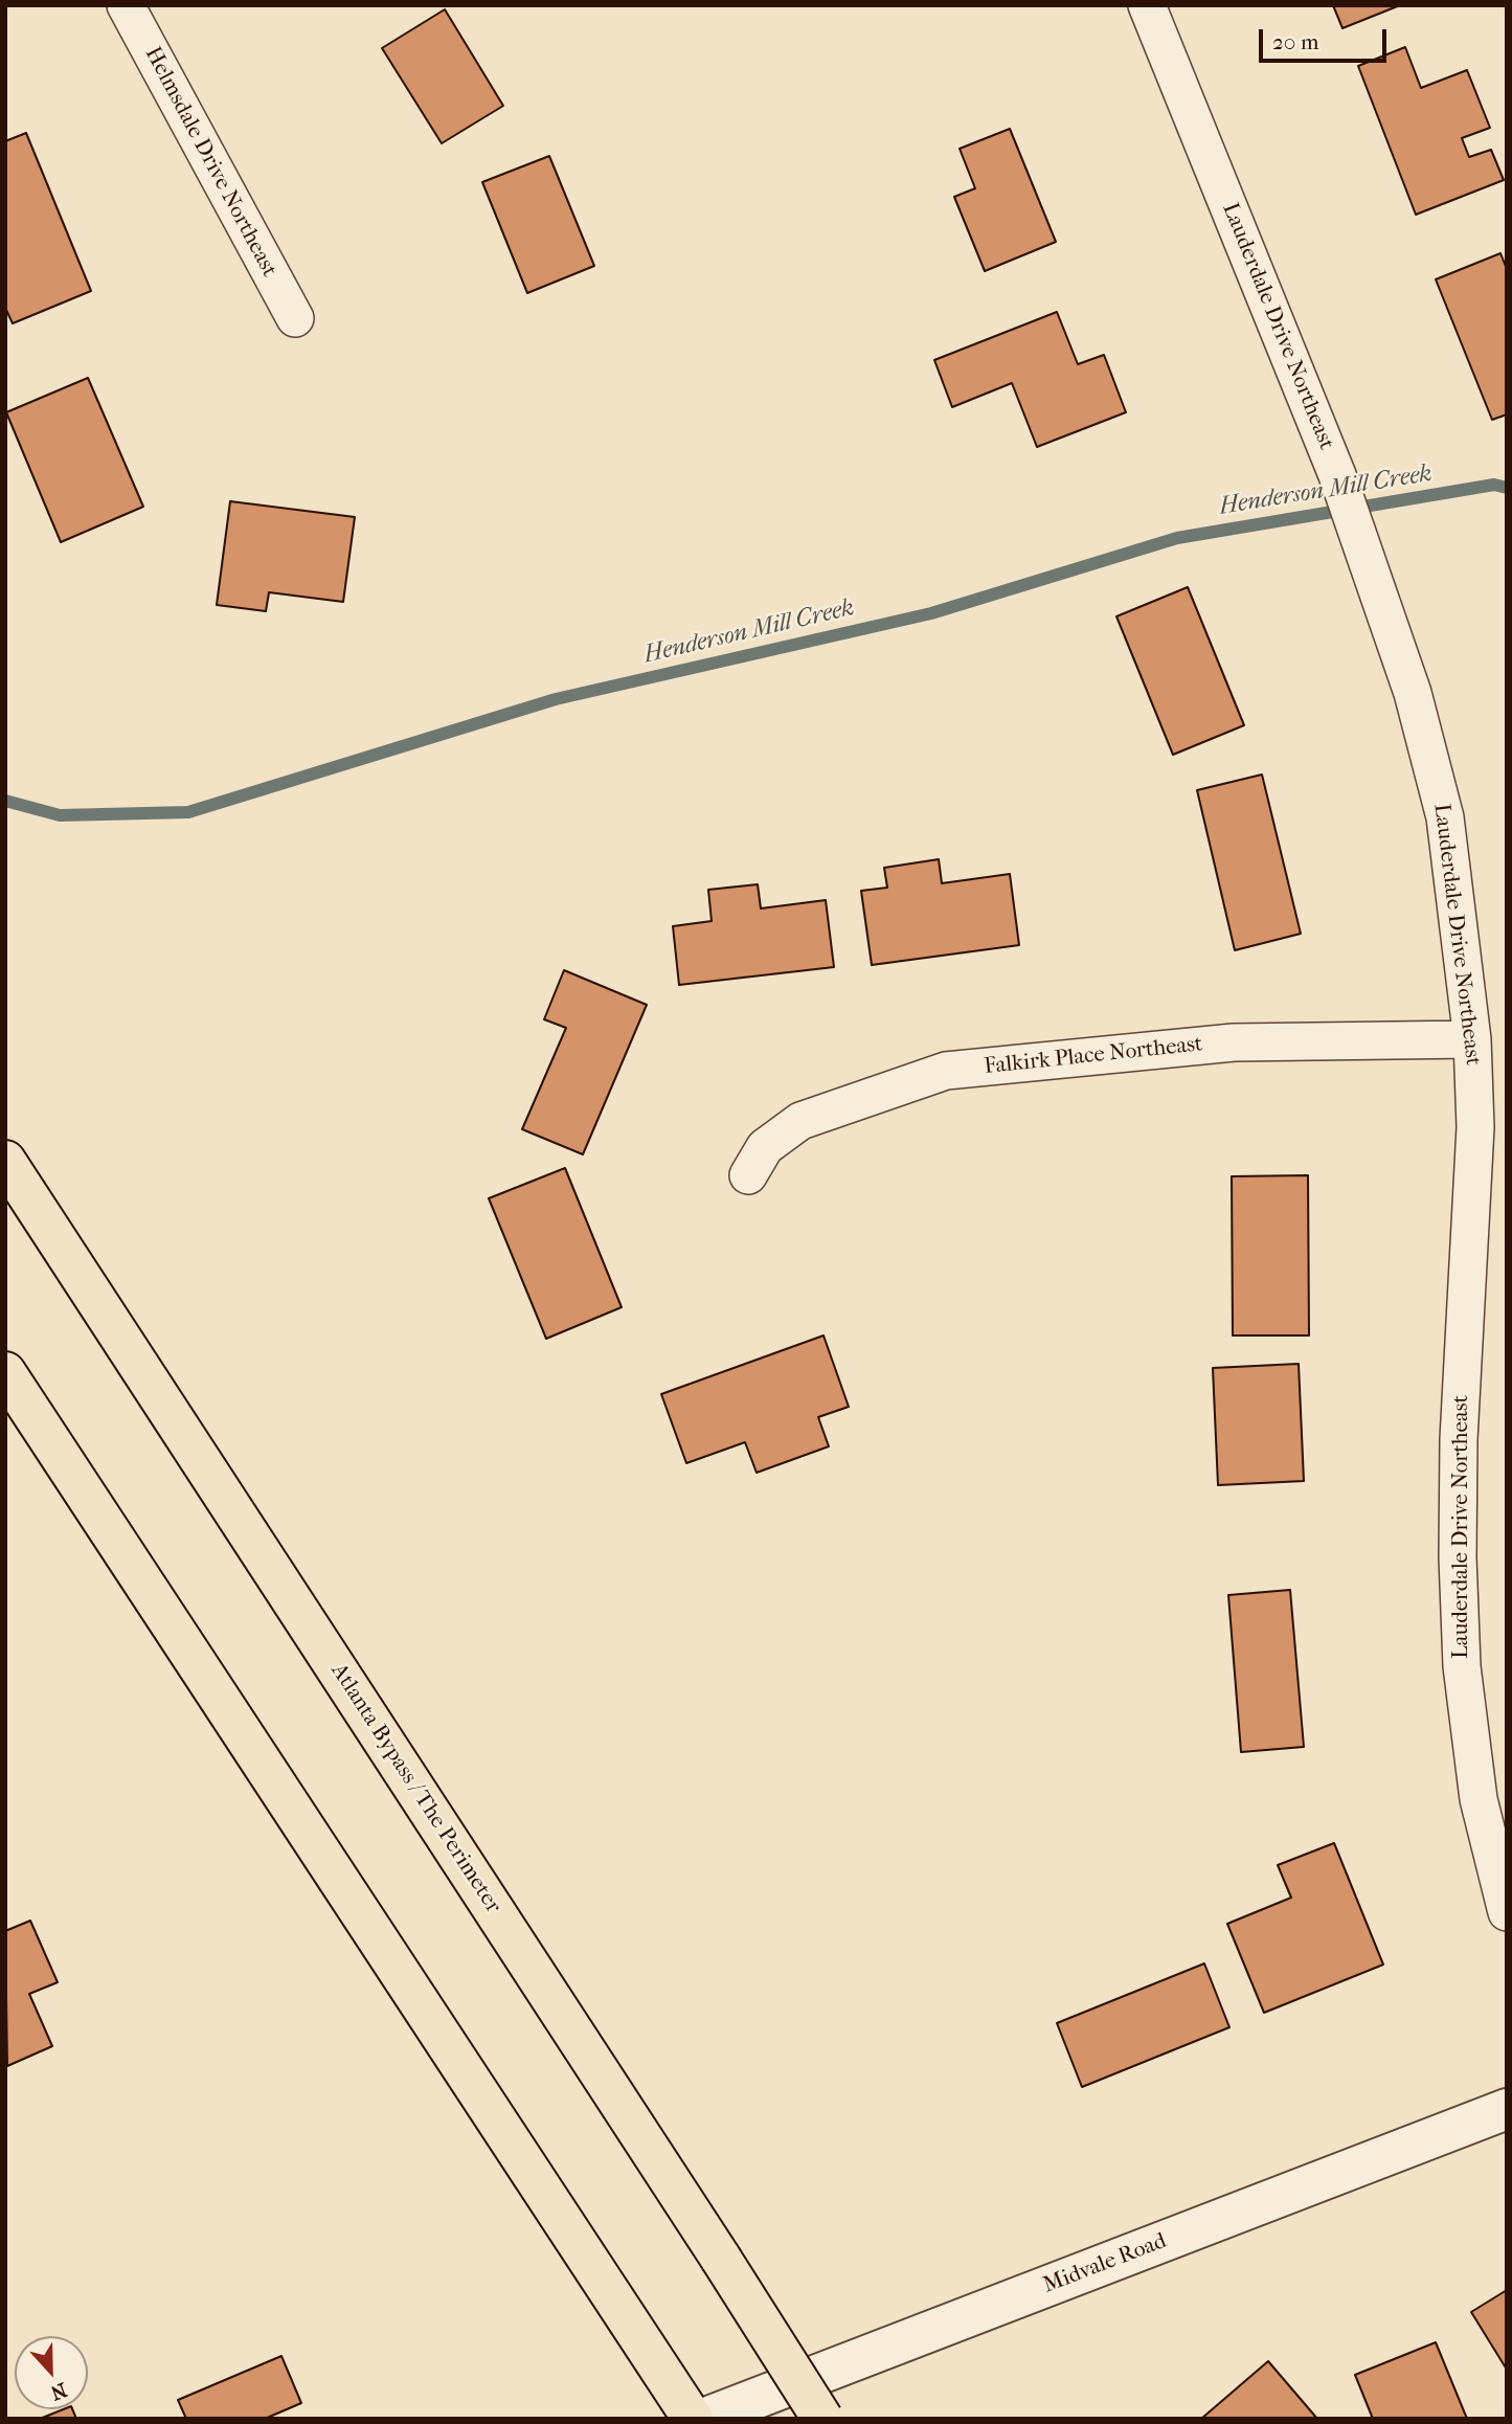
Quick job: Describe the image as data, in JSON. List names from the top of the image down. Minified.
{"streets":{"highway":["Atlanta Bypass / The Perimeter"],"street":["Helmsdale Drive Northeast","Lauderdale Drive Northeast","Falkirk Place Northeast","Midvale Road"]},"crossings":[["Lauderdale Drive Northeast","Falkirk Place Northeast"]],"water":["Henderson Mill Creek"],"scale_bar":"20 m","north":"bottom"}
